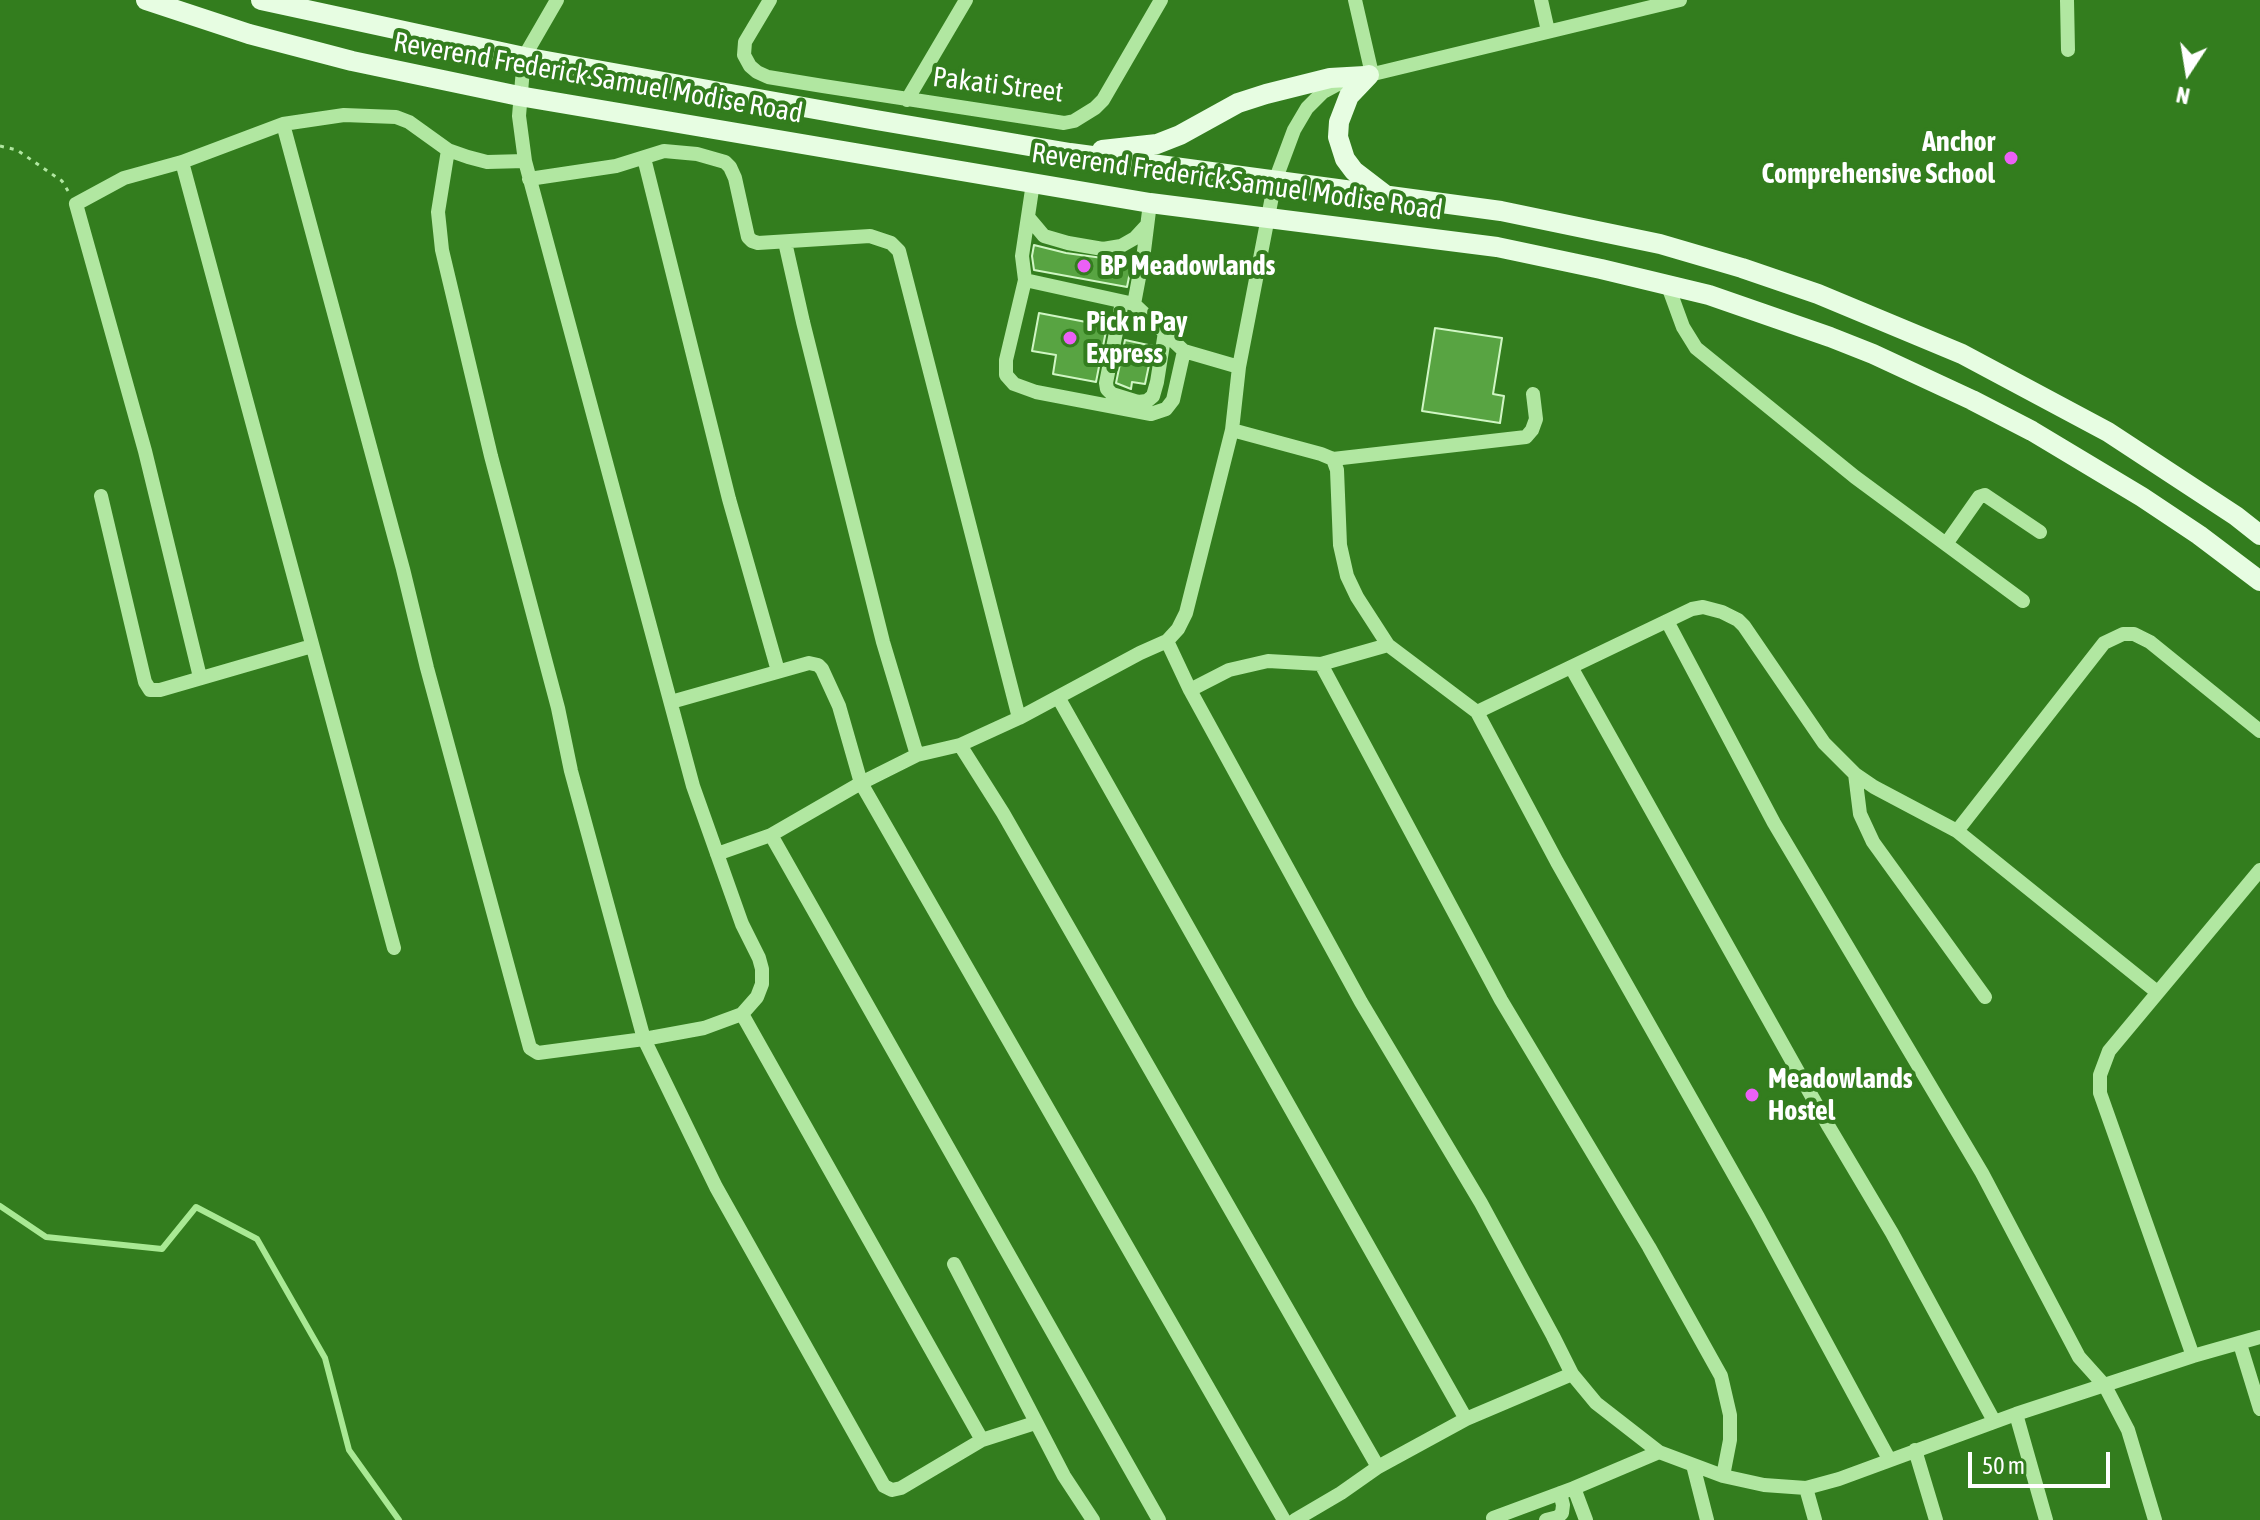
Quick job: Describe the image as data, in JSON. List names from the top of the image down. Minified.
{"streets":{"main road":["Reverend Frederick Samuel Modise Road"],"street":["Pakati Street"]},"places":["Anchor Comprehensive School","BP Meadowlands","Pick n Pay Express","Meadowlands Hostel"],"scale_bar":"50 m","north":"bottom"}
